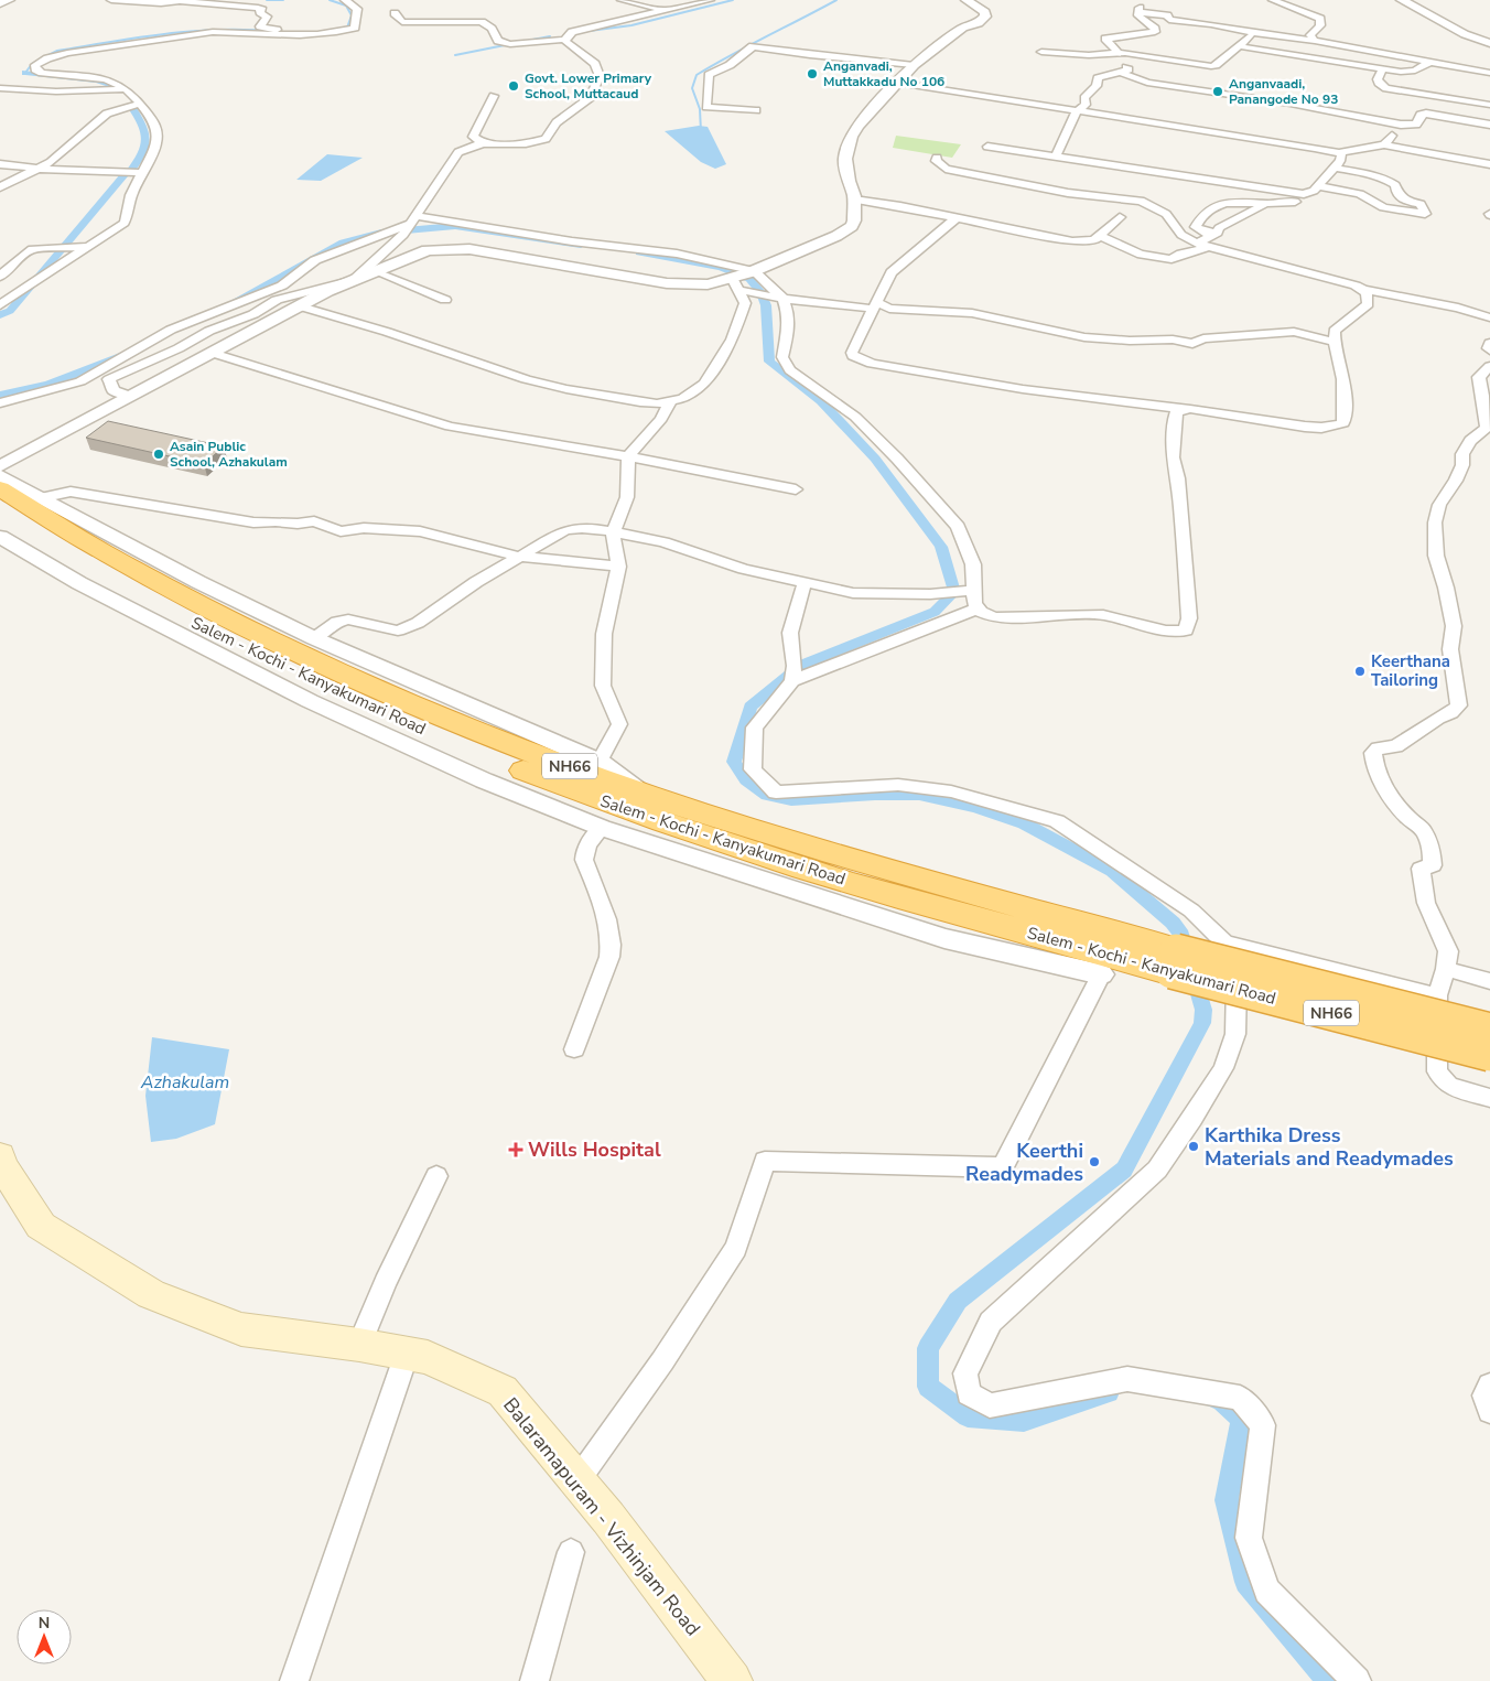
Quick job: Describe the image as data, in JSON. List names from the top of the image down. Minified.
{"streets":{"highway":["Salem - Kochi - Kanyakumari Road","NH66"],"main road":["Balaramapuram - Vizhinjam Road"]},"water":["Azhakulam"],"places":{"other":["Anganvadi, Muttakkadu No 106","Govt. Lower Primary School, Muttacaud","Anganvaadi, Panangode No 93","Asain Public School, Azhakulam","Keerthana Tailoring","Karthika Dress Materials and Readymades","Keerthi Readymades"],"health":["Wills Hospital"]},"north":"top"}
